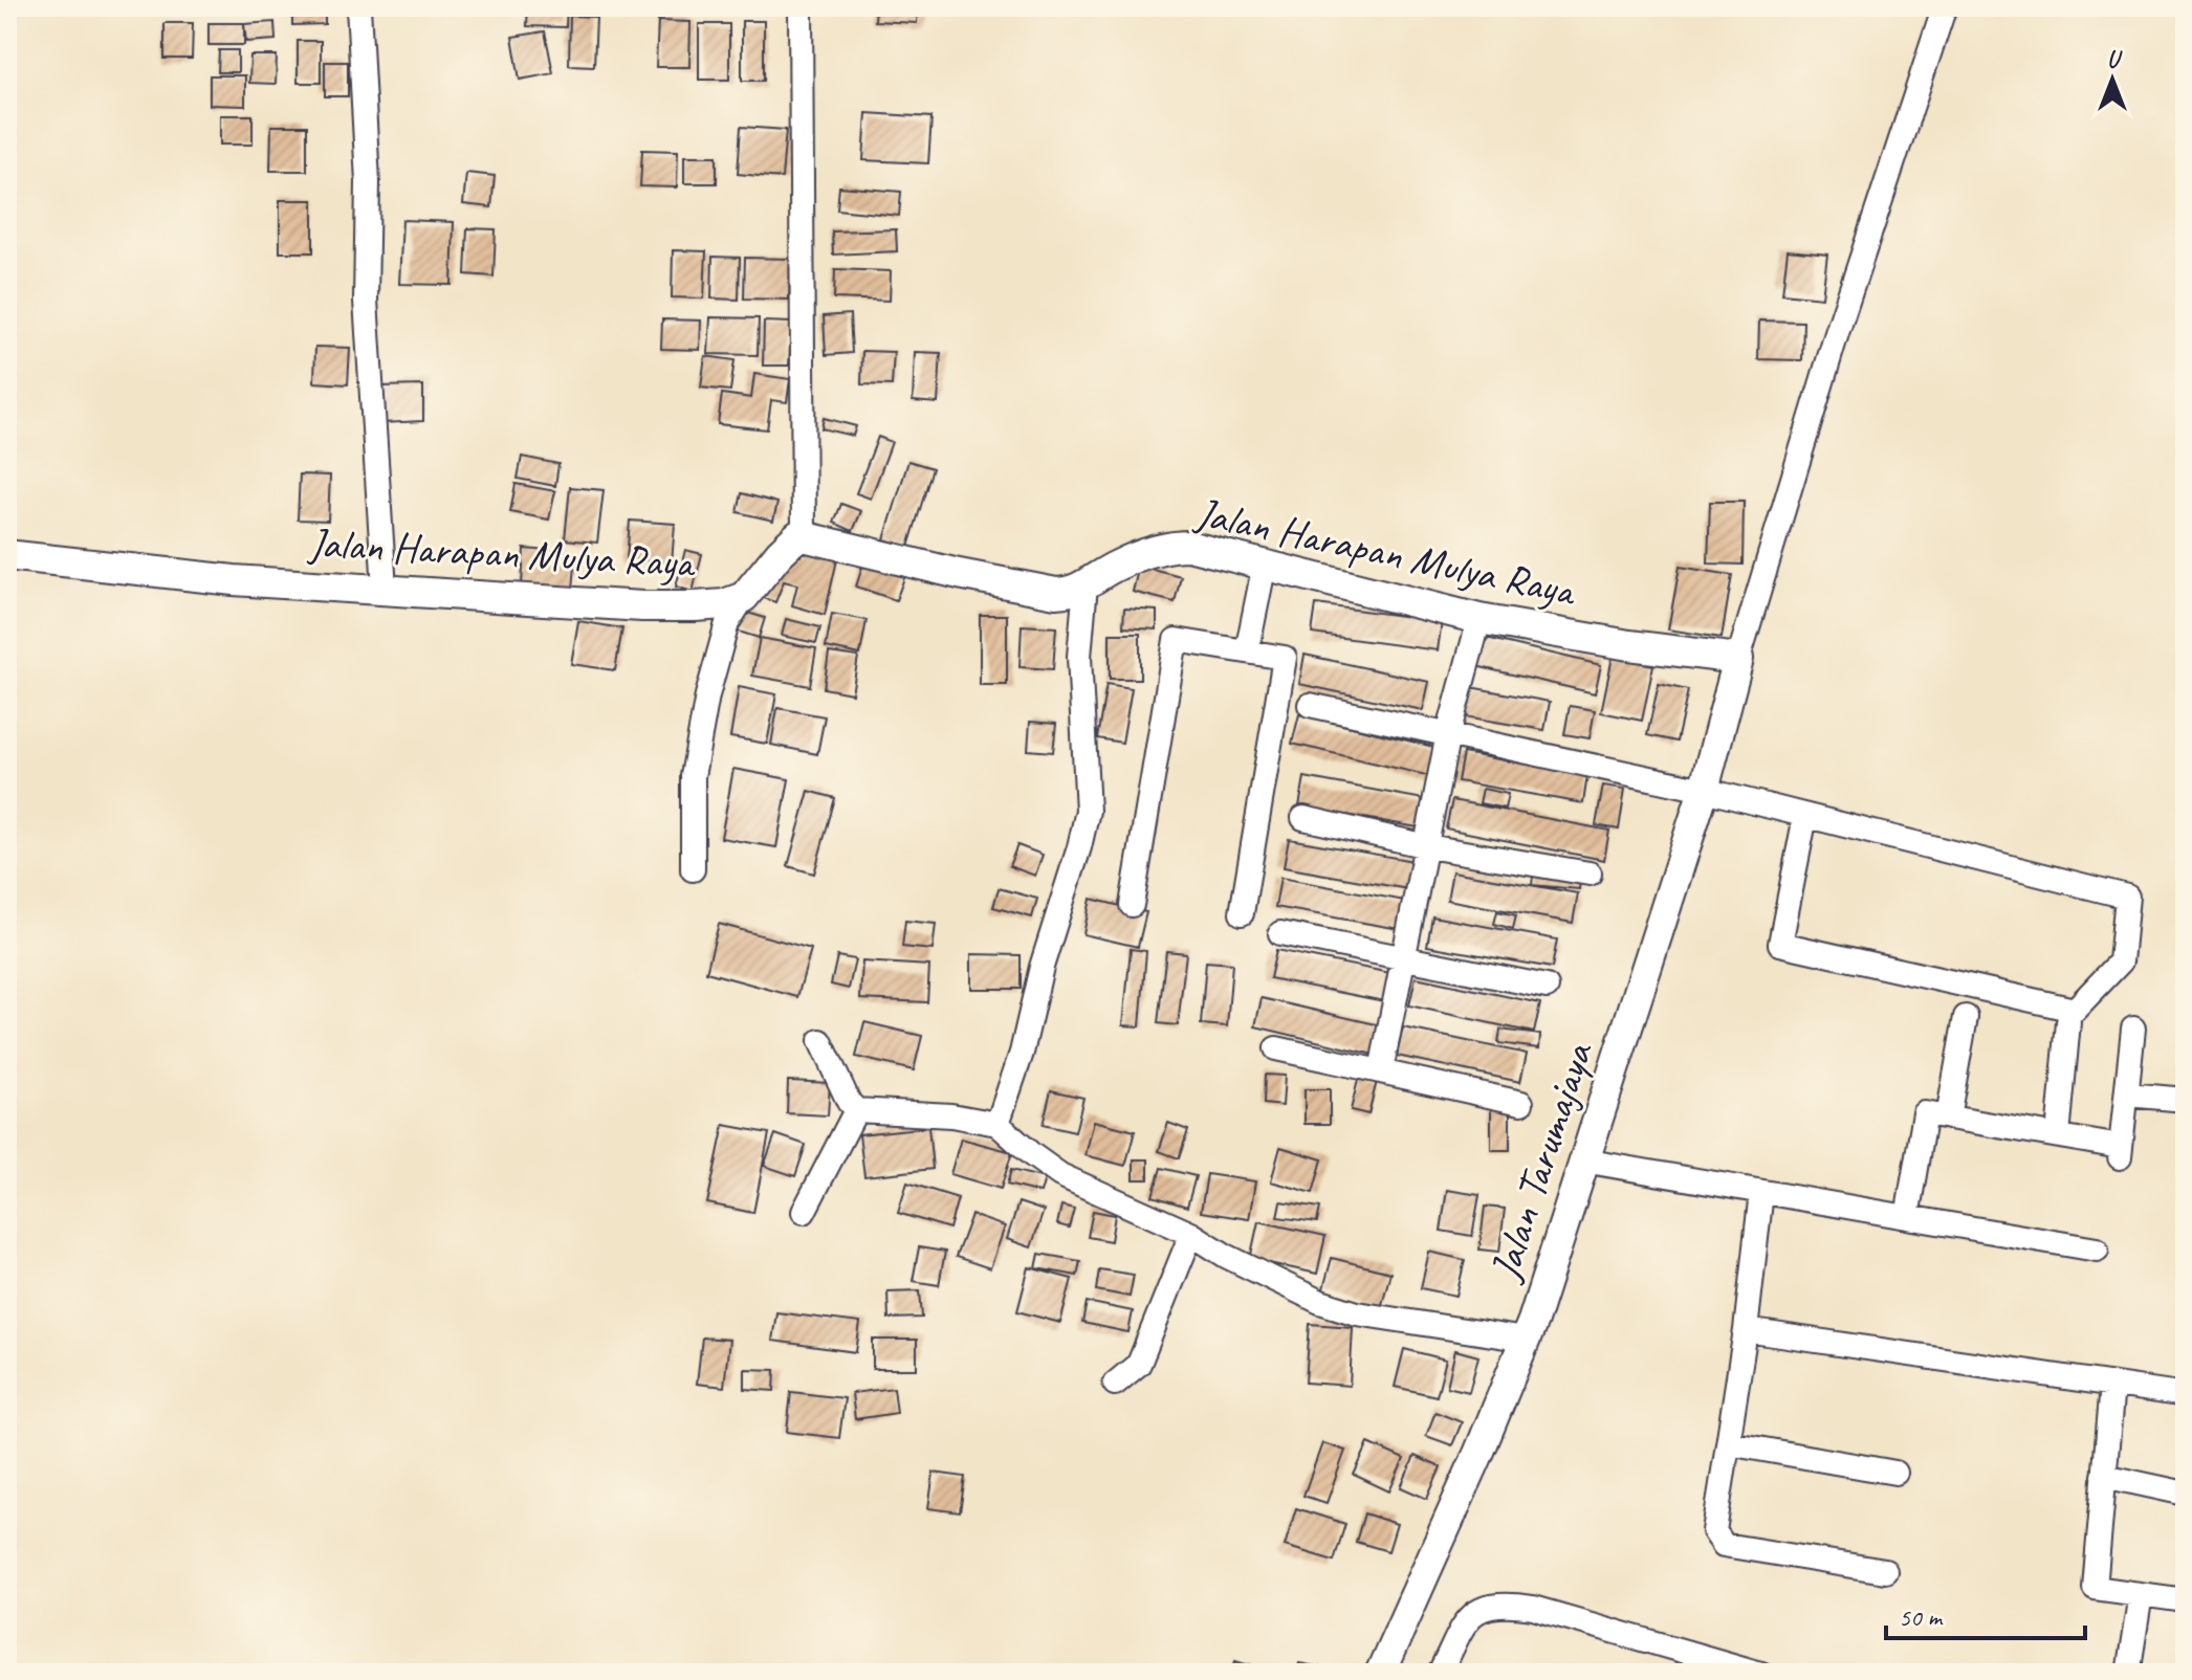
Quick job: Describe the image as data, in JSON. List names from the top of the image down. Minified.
{"streets":{"street":["Jalan Harapan Mulya Raya","Jalan Tarumajaya"]},"crossings":[["Jalan Harapan Mulya Raya","Jalan Tarumajaya"]],"scale_bar":"50 m","north":"top"}
